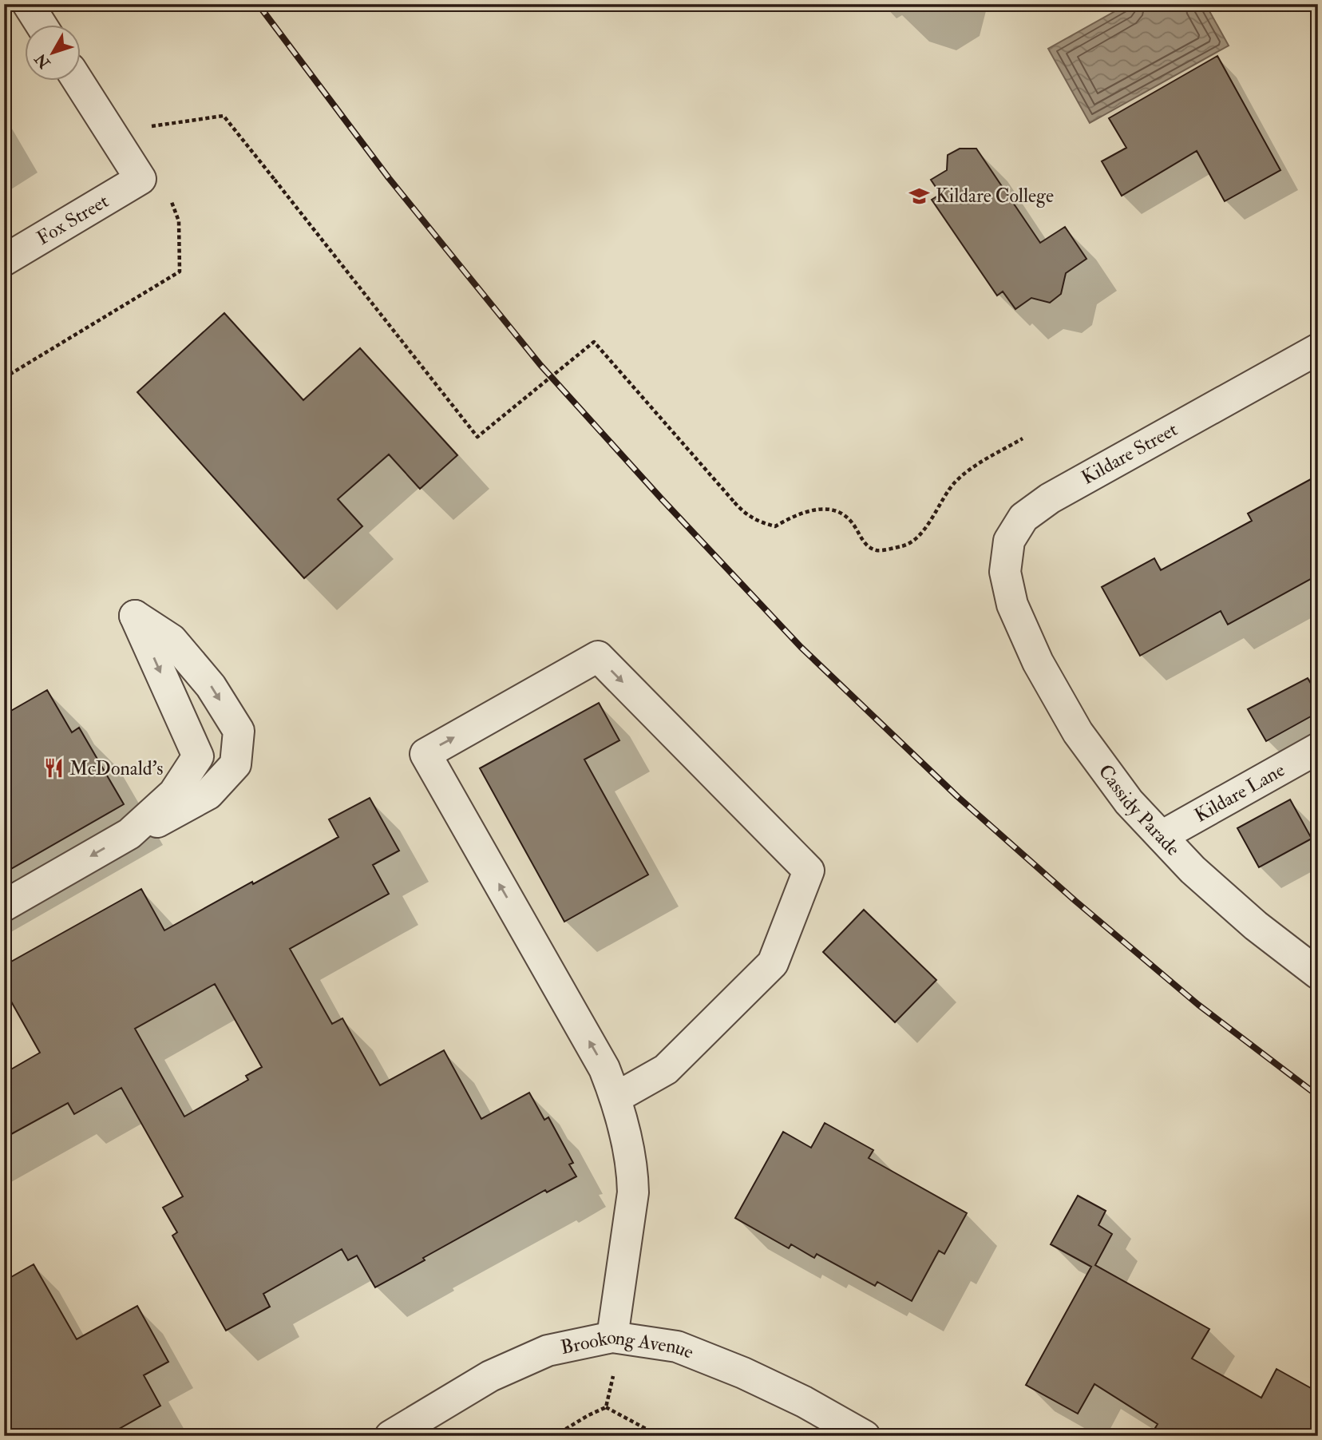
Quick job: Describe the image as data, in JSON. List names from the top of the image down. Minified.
{"streets":{"street":["Fox Street","Kildare Street","Kildare Lane","Cassidy Parade","Brookong Avenue"]},"crossings":[["Kildare Street","Cassidy Parade"],["Kildare Lane","Cassidy Parade"]],"places":{"school or university":["Kildare College"],"restaurant":["McDonald's"]},"north":"bottom left"}
